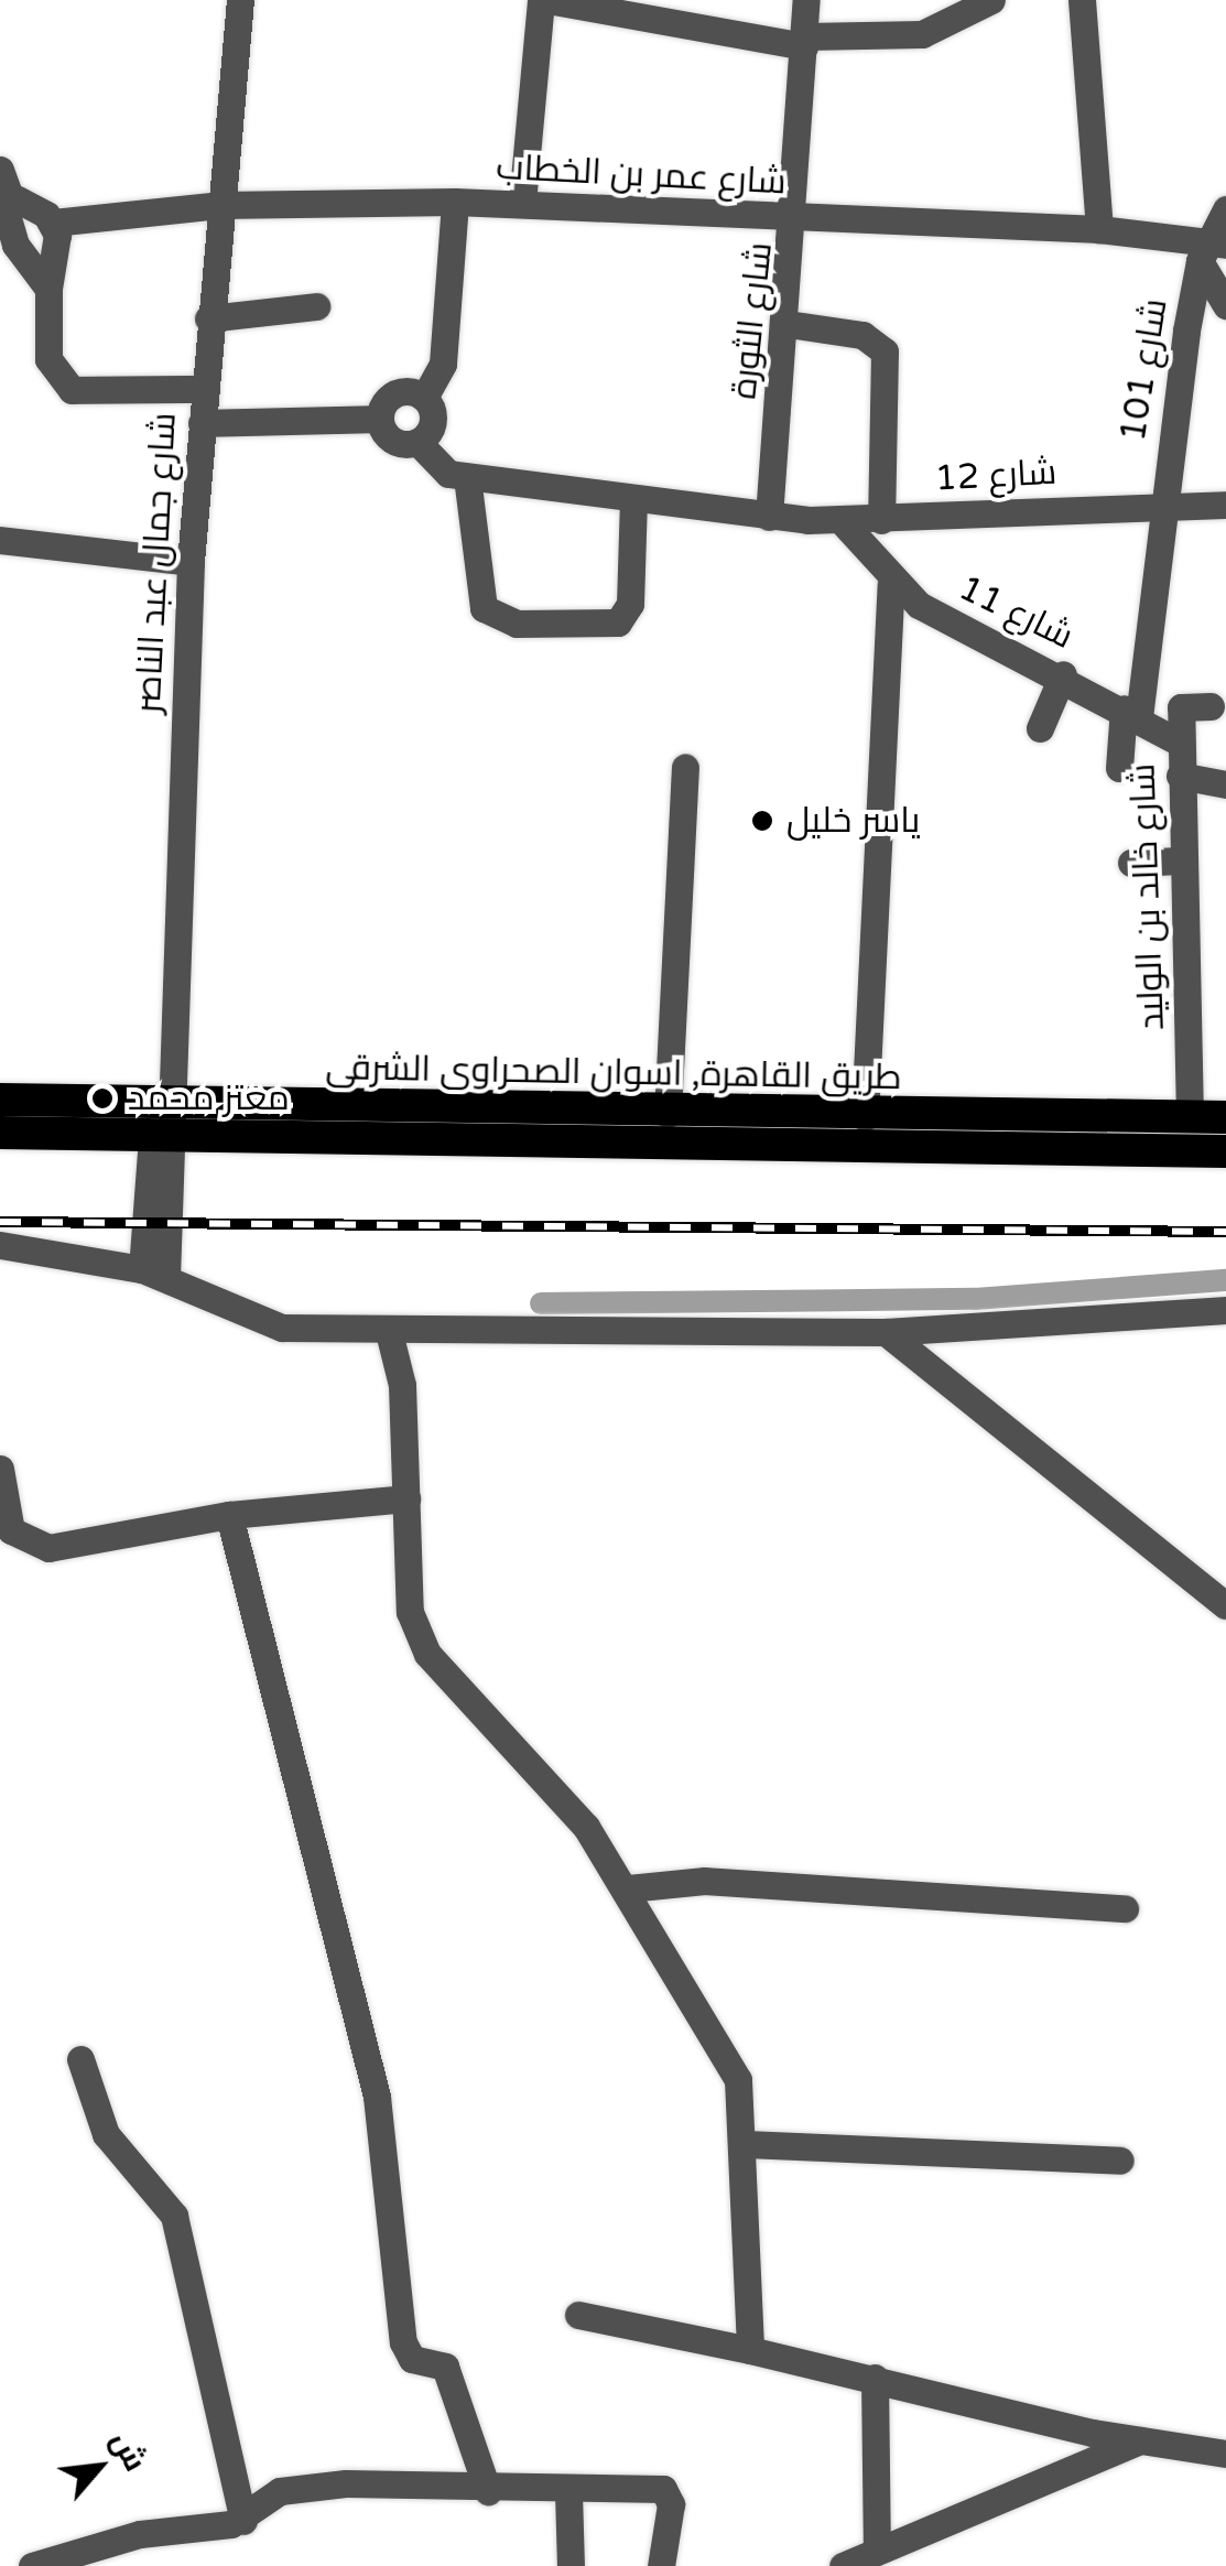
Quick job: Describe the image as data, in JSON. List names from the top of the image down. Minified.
{"streets":{"highway":["طريق القاهرة, اسوان الصحراوى الشرقى"],"street":["شارع عمر بن الخطاب","شارع الثورة","شارع 101","شارع 12","شارع جمال عبد الناصر","شارع 11","شارع خالد بن الوليد"]},"crossings":[["شارع عمر بن الخطاب","شارع الثورة"],["شارع عمر بن الخطاب","شارع 101"],["شارع عمر بن الخطاب","شارع جمال عبد الناصر"],["شارع الثورة","شارع 12"],["شارع 101","شارع 12"],["شارع 101","شارع 11"],["شارع 12","شارع 11"],["شارع جمال عبد الناصر","طريق القاهرة, اسوان الصحراوى الشرقى"],["شارع 11","شارع خالد بن الوليد"],["شارع خالد بن الوليد","طريق القاهرة, اسوان الصحراوى الشرقى"]],"places":["ياسر خليل","معتز محمد"],"north":"top right"}
